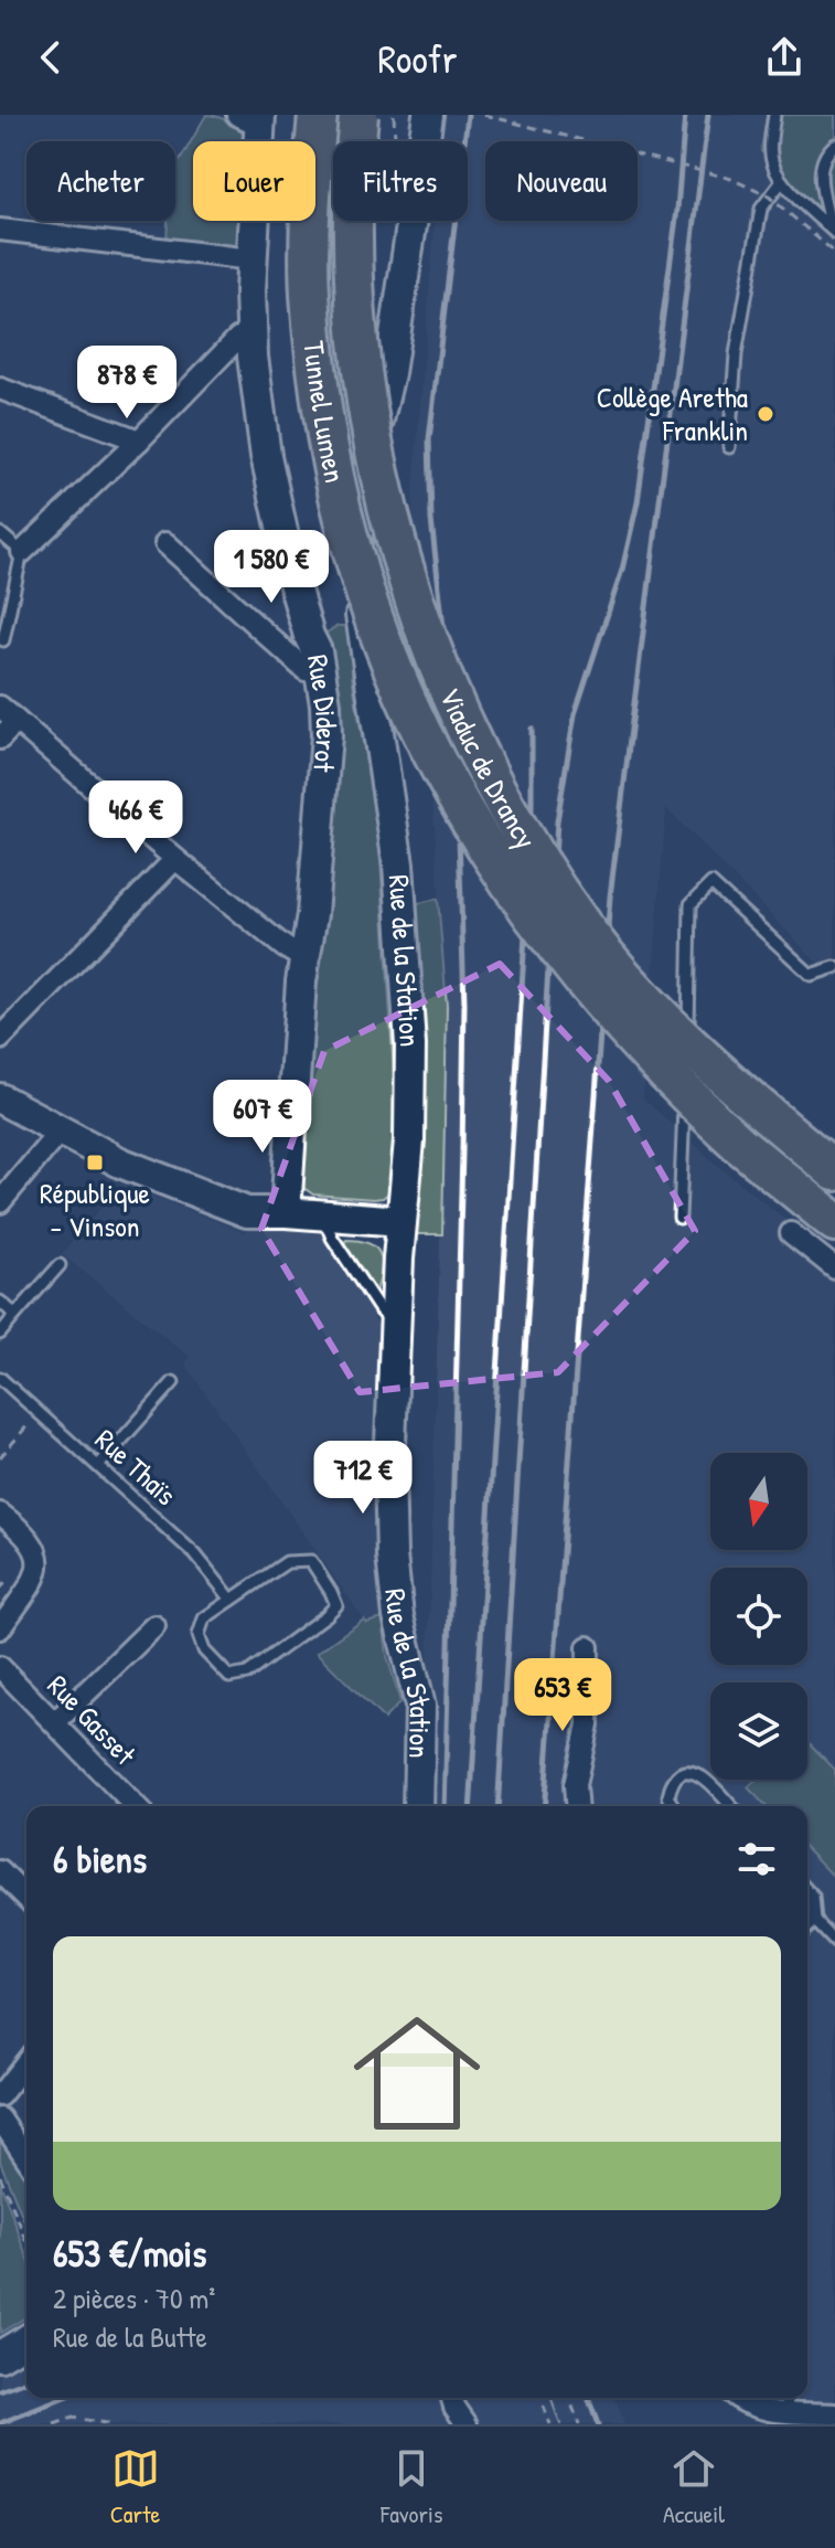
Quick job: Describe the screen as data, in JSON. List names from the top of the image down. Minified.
{"streets":{"highway":["Tunnel Lumen","Viaduc de Drancy"],"street":["Rue Diderot","Rue de la Station","Rue Gasset"],"lane":["Rue Thaïs"]},"crossings":[["Tunnel Lumen","Viaduc de Drancy"]],"places":{"other":["Collège Aretha Franklin"],"transit":["République - Vinson"]},"north":"bottom","page":{"header":"Roofr","chip":["Acheter","Louer","Filtres","Nouveau"],"price":["878 €","1 580 €","466 €","607 €","712 €","653 €"],"heading":"6 biens","list":[{"name":"653 €/mois","note":"2 pièces · 70 m² · Rue de la Butte"}],"tabs":["Carte","Favoris","Accueil"]}}
